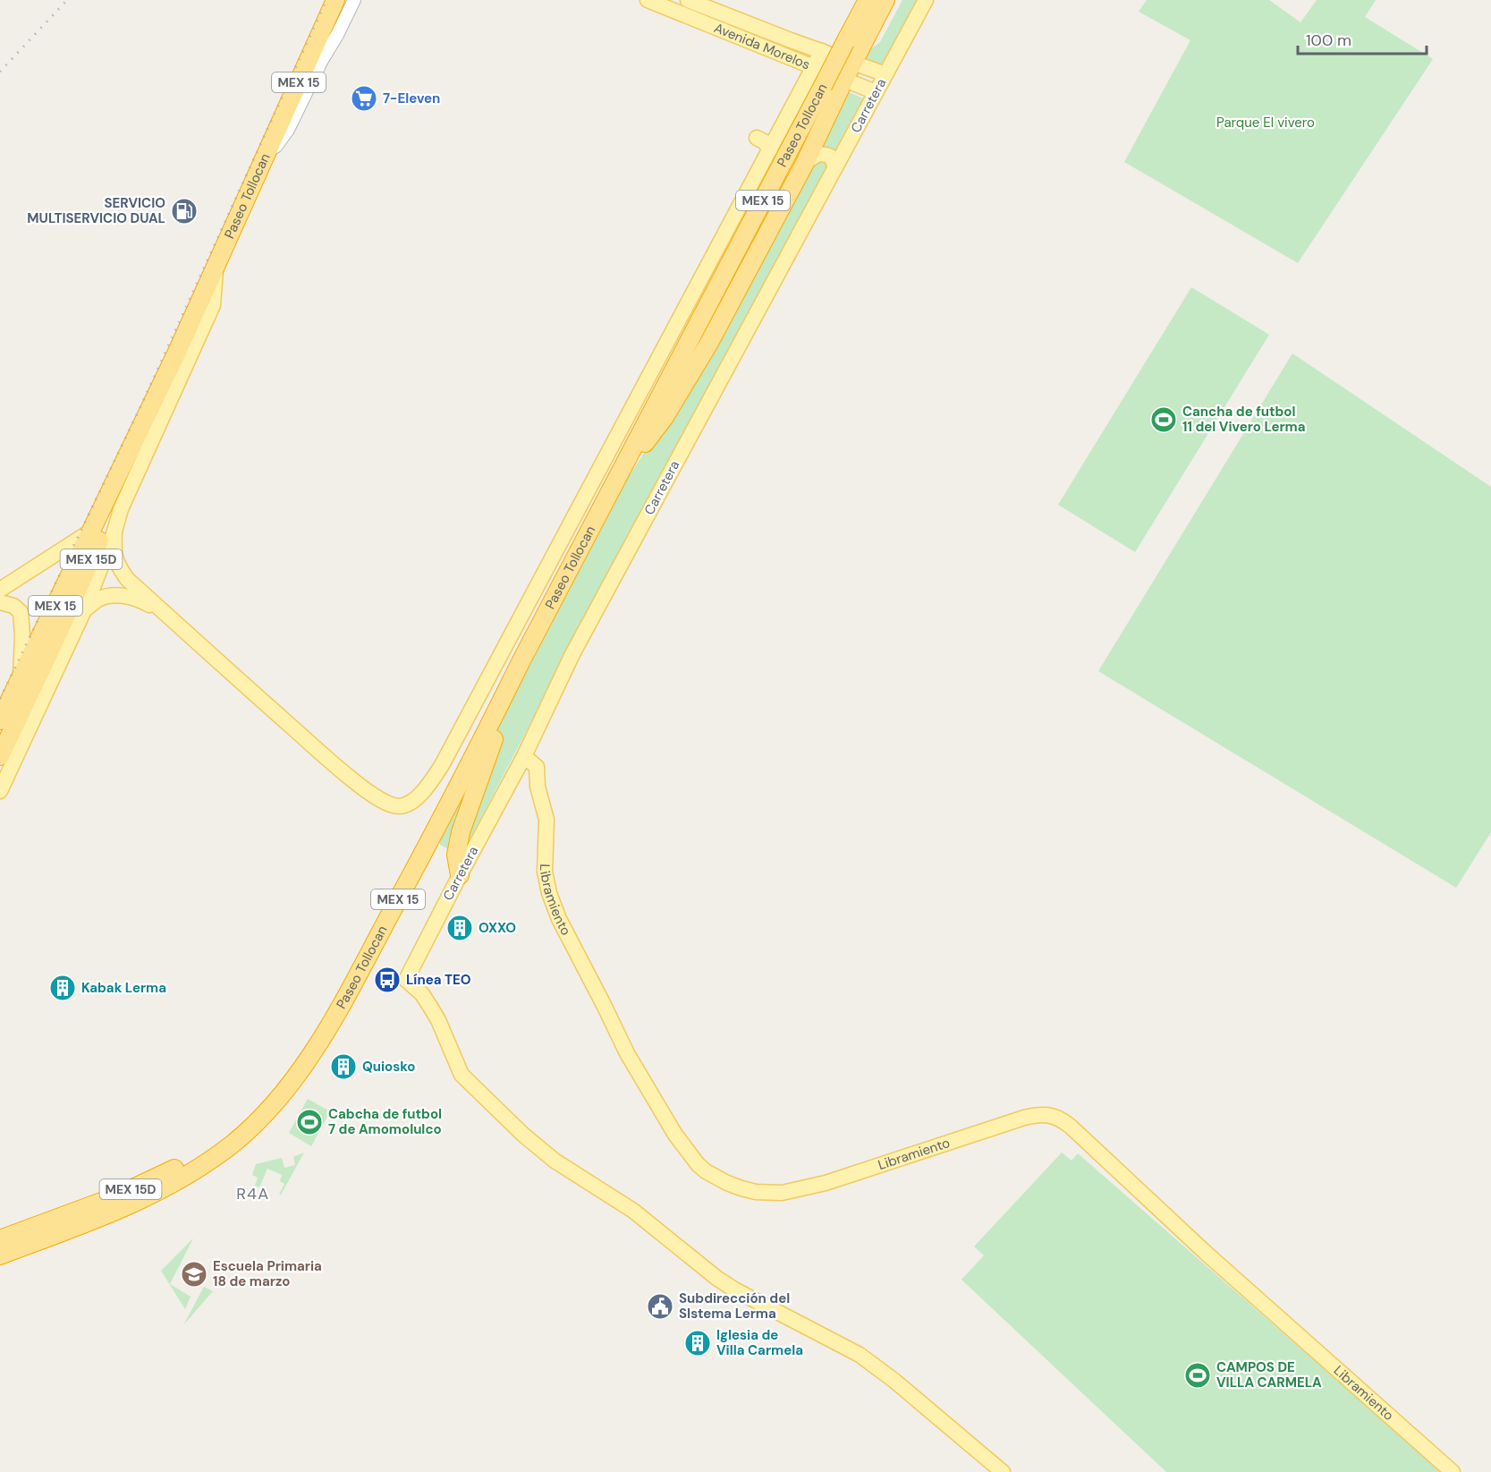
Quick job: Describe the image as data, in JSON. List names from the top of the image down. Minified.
{"streets":{"highway":["MEX 15","Paseo Tollocan","MEX 15D"],"main road":["Avenida Morelos","Carretera","Libramiento"]},"crossings":[["Avenida Morelos","Carretera"],["MEX 15","Paseo Tollocan"],["MEX 15","MEX 15D"],["Carretera","Libramiento"],["Paseo Tollocan","MEX 15D"]],"districts":["R4A"],"parks":["Parque El vivero"],"places":{"supermarket":["7-Eleven"],"fuel station":["SERVICIO MULTISERVICIO DUAL"],"sports":["Cancha de futbol 11 del Vivero Lerma","Cabcha de futbol 7 de Amomolulco","CAMPOS DE VILLA CARMELA"],"building":["OXXO","Kabak Lerma","Quiosko","Iglesia de Villa Carmela"],"bus stop":["Línea TEO"],"school or university":["Escuela Primaria 18 de marzo"],"public building":["Subdirección del SIstema Lerma"]},"scale_bar":"100 m"}
